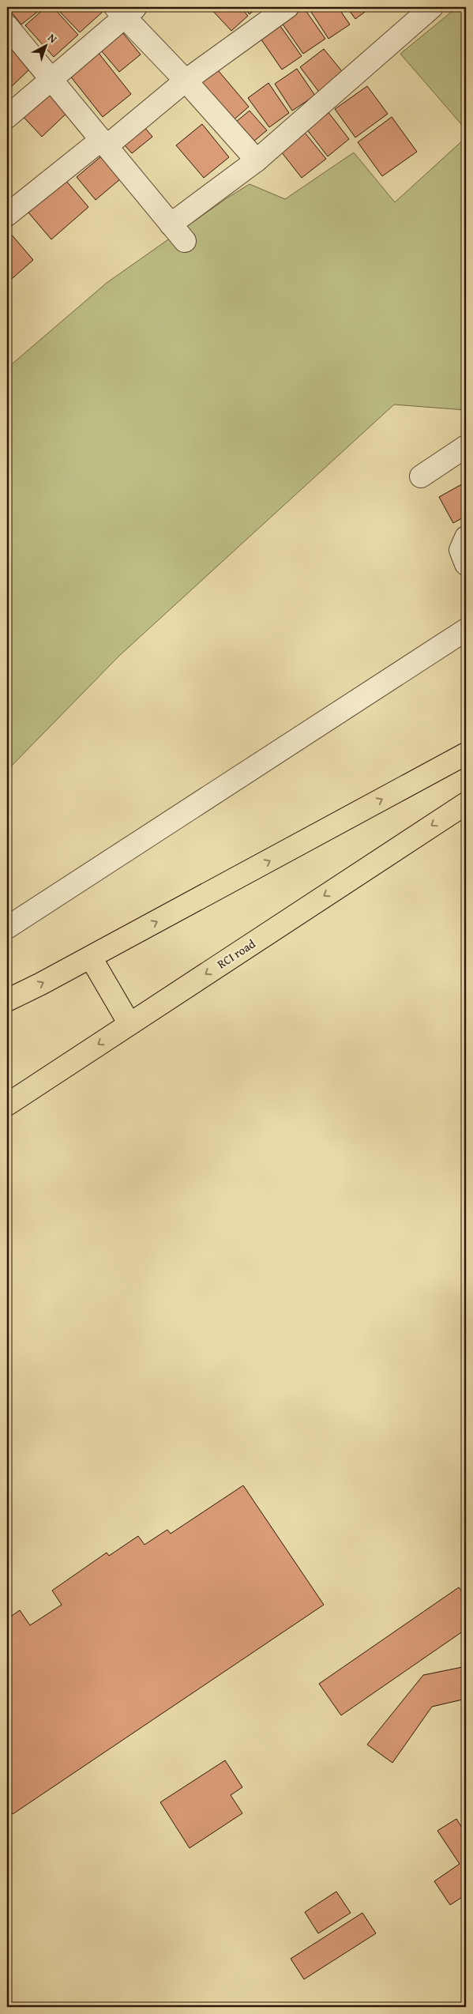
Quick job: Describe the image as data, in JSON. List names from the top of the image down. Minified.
{"streets":{"main road":["RCI road"]},"north":"top right"}
